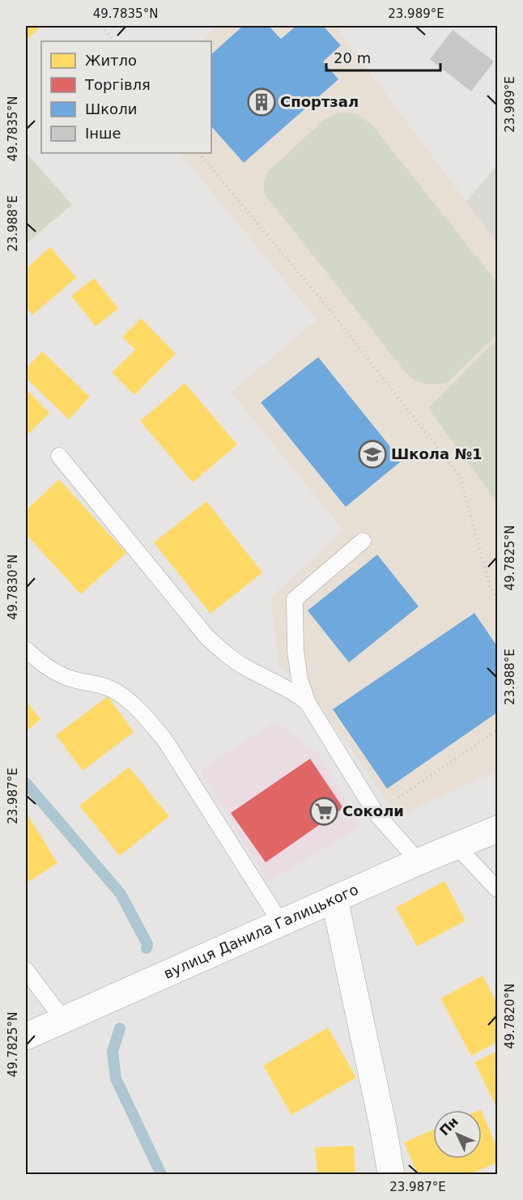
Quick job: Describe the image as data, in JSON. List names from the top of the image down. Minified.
{"streets":{"street":["вулиця Данила Галицького"]},"places":{"building":["Спортзал"],"school or university":["Школа №1"],"supermarket":["Соколи"]},"legend":["Житло","Торгівля","Школи","Інше"],"scale_bar":"20 m","north":"top left","coordinates":["49.7835°N","23.989°E","23.988°E","49.7825°N","49.7830°N","23.987°E","49.7820°N"]}
